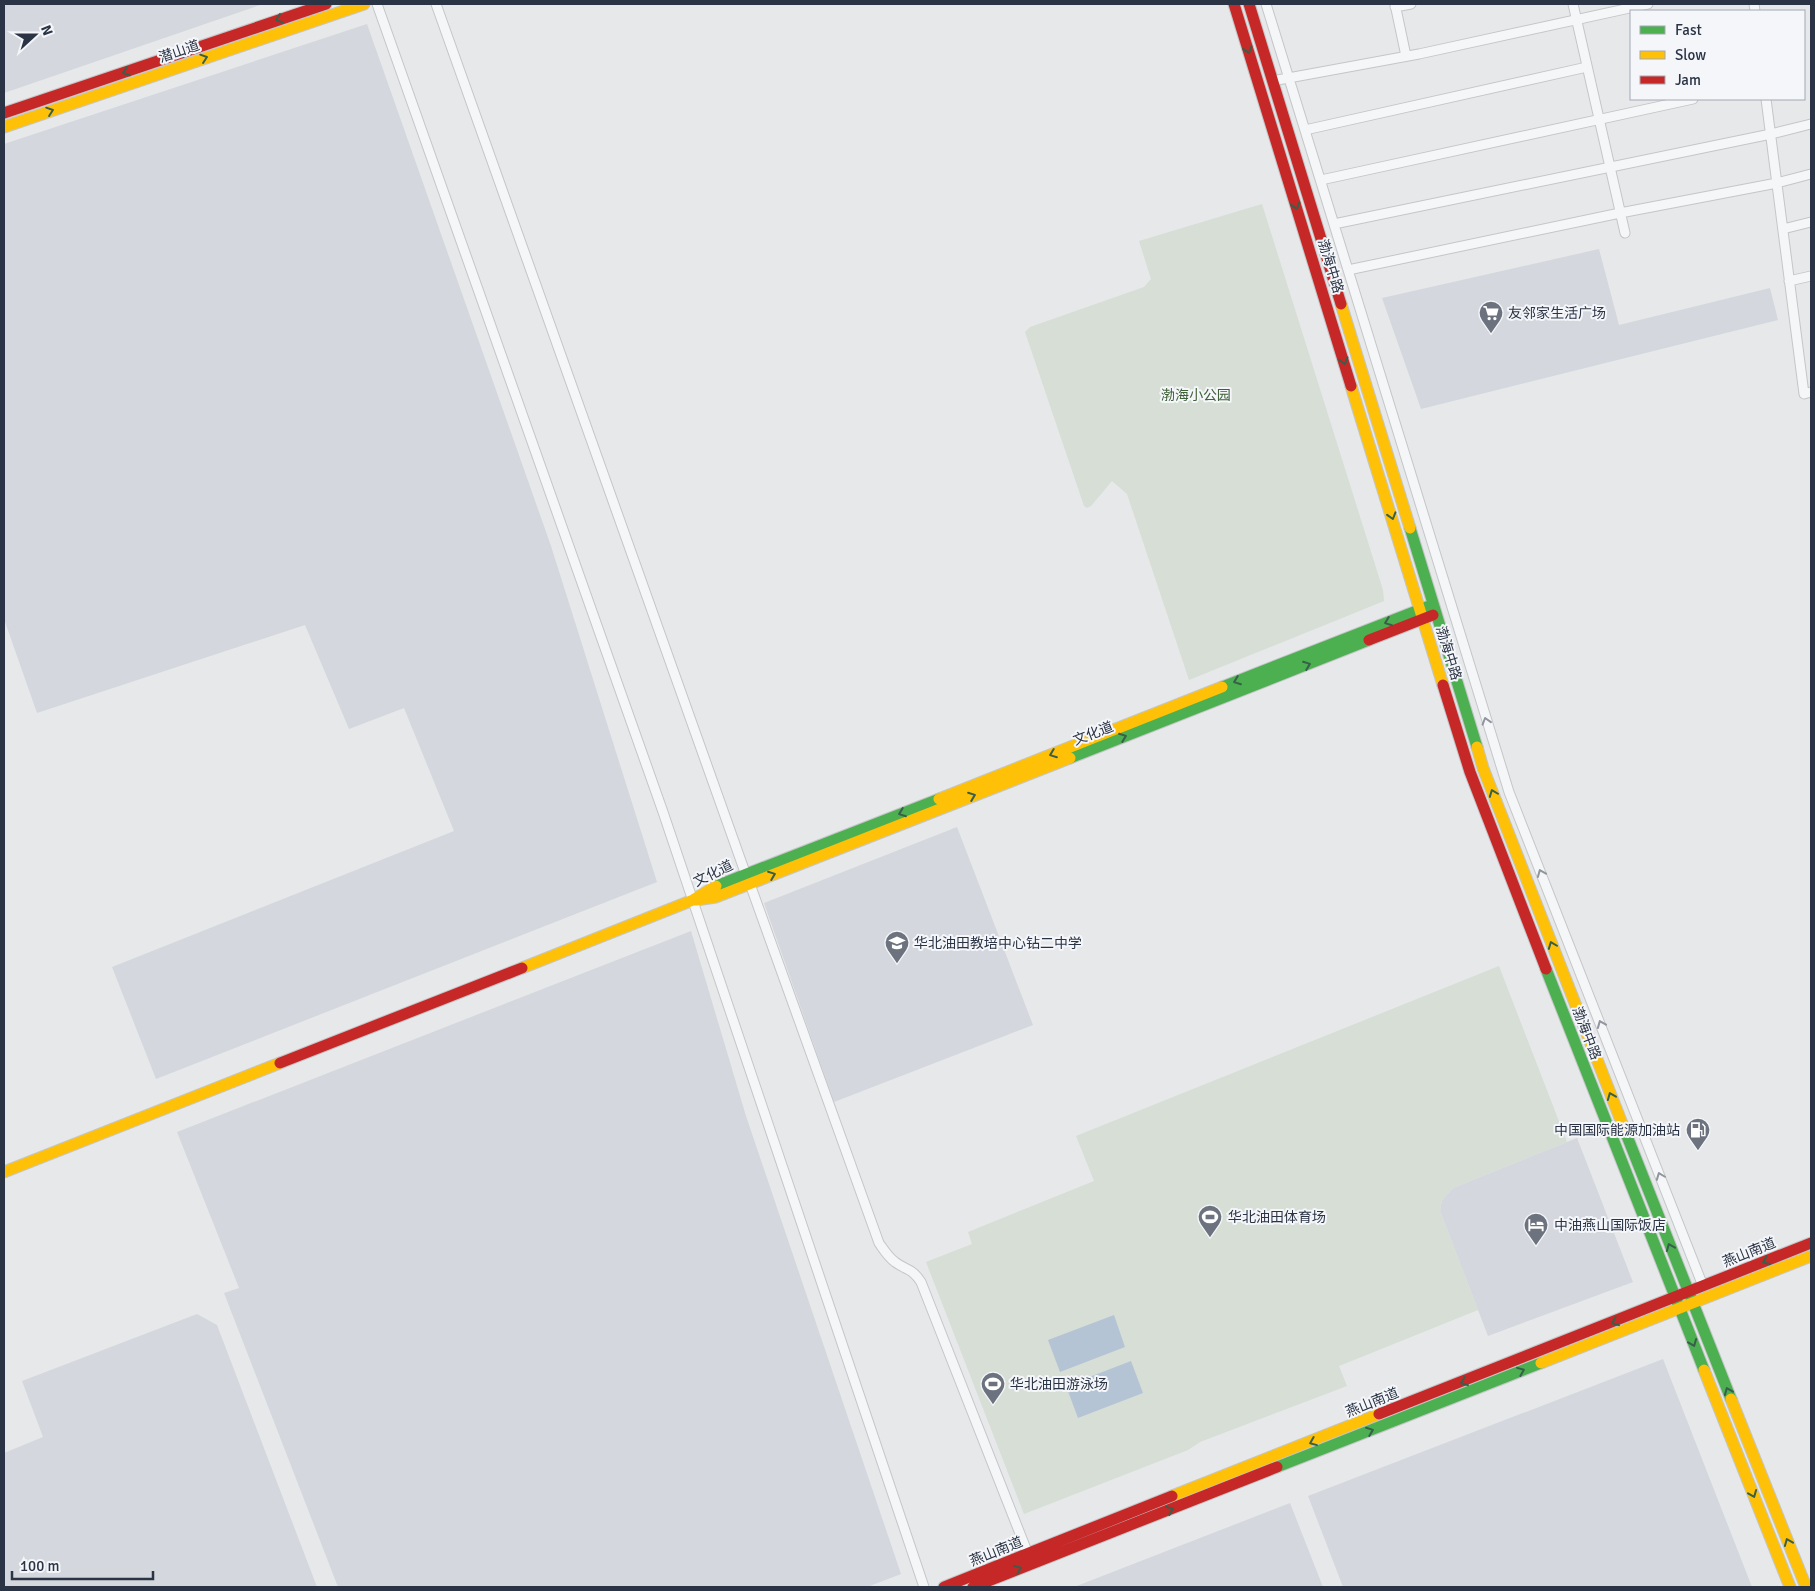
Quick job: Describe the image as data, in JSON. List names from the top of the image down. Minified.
{"streets":{"main road":["潜山道","渤海中路","文化道","燕山南道"]},"crossings":[["渤海中路","文化道"],["渤海中路","燕山南道"]],"parks":["渤海小公园"],"places":{"supermarket":["友邻家生活广场"],"school or university":["华北油田教培中心钻二中学"],"fuel station":["中国国际能源加油站"],"sports":["华北油田体育场","华北油田游泳场"],"hotel":["中油燕山国际饭店"]},"legend":["Fast","Slow","Jam"],"scale_bar":"100 m","north":"right"}
